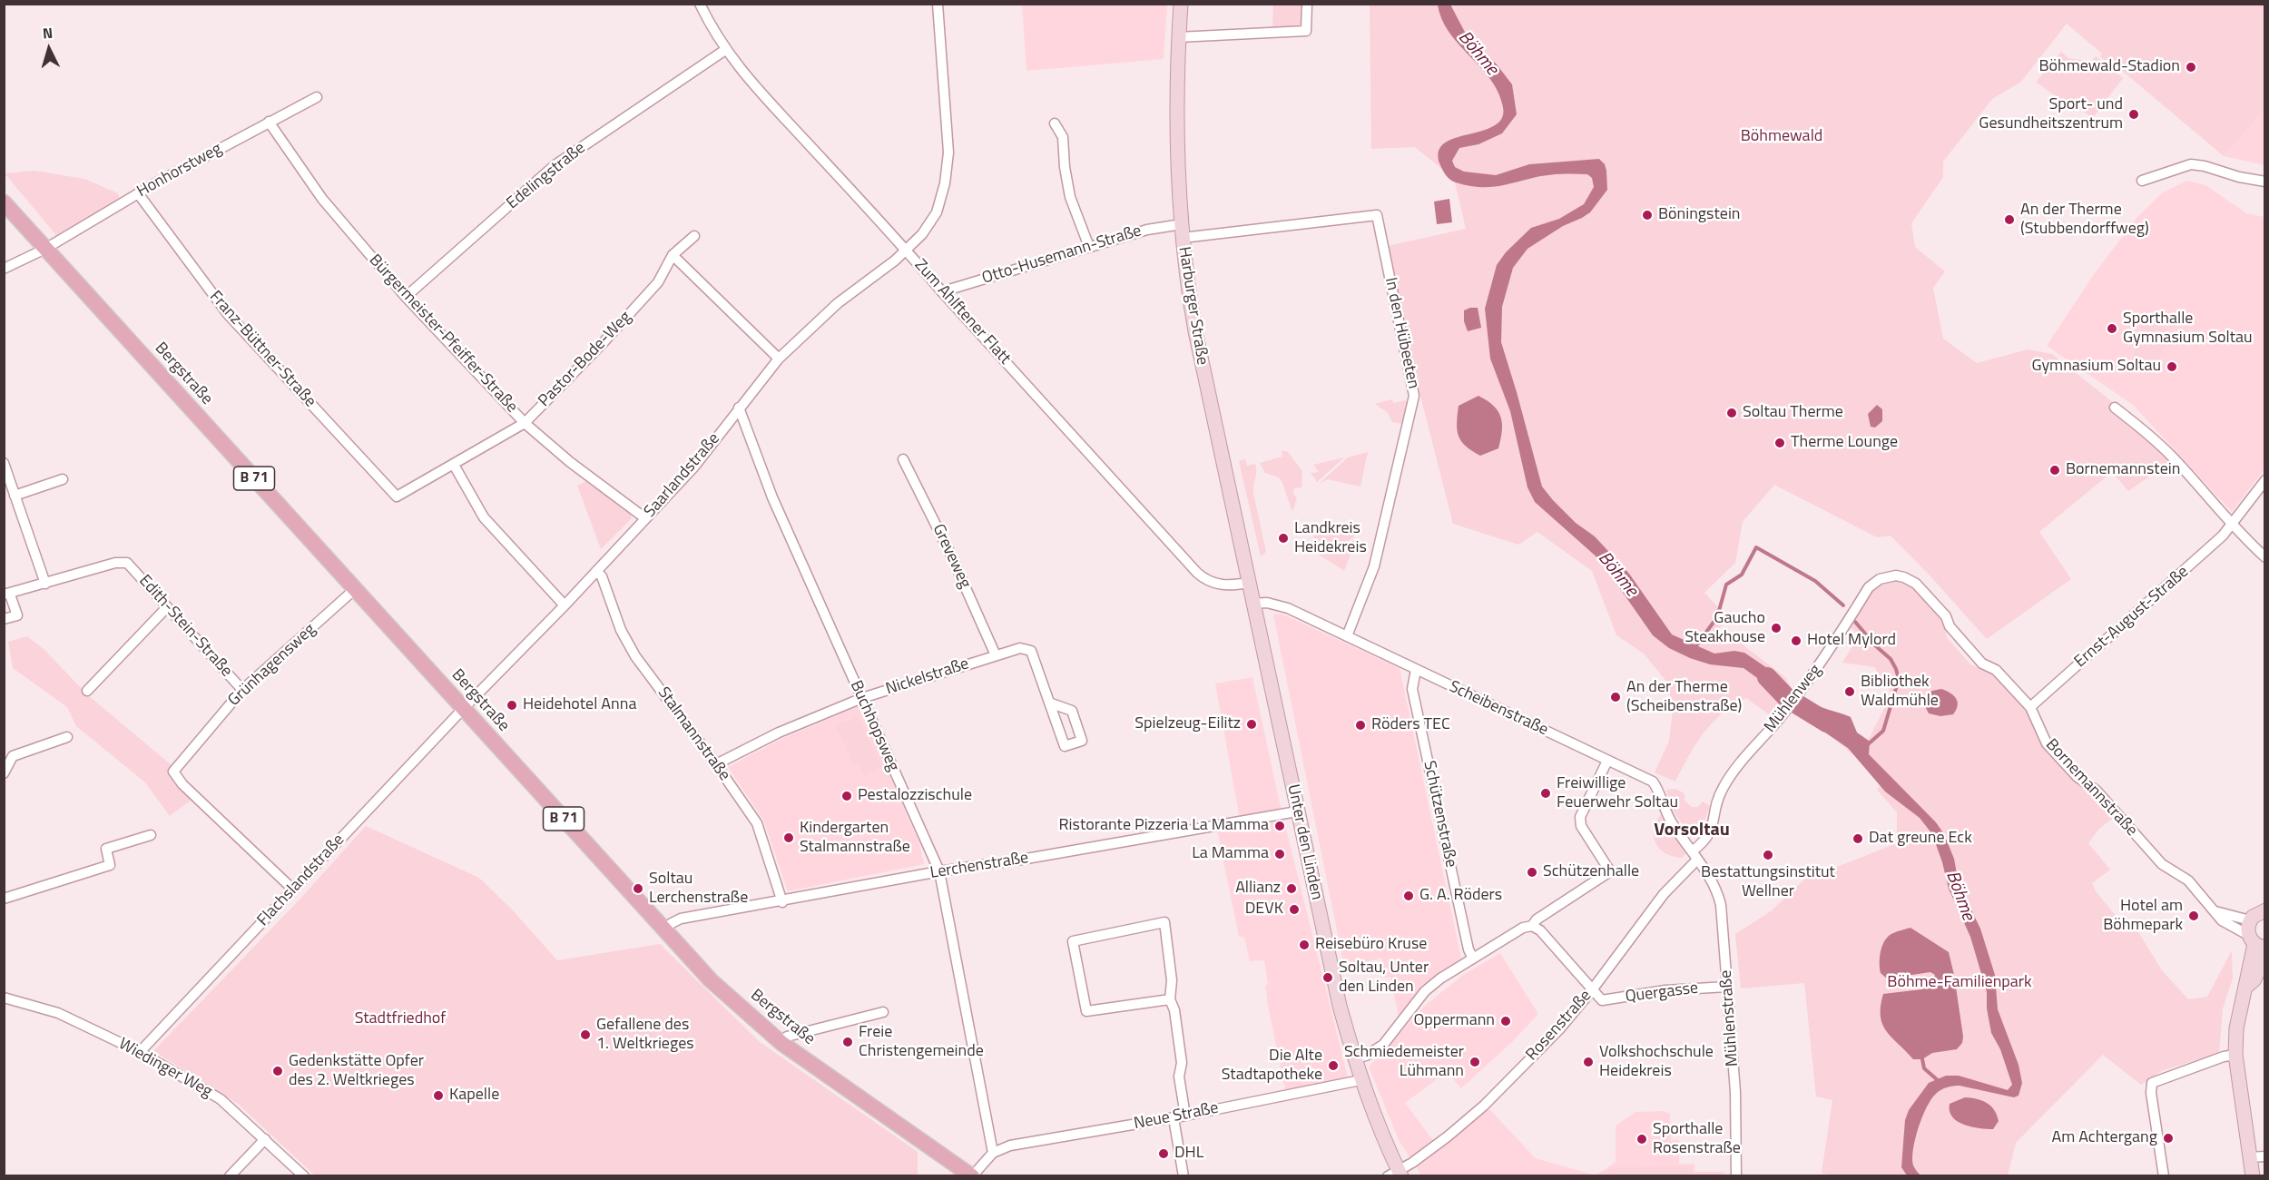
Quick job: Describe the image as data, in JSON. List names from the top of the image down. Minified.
{"streets":{"main road":["Harburger Straße","Bergstraße","B 71","Unter den Linden"],"street":["Honhorstweg","Edelingstraße","Otto-Husemann-Straße","Zum Ahlftener Flatt","In den Hübeeten","Bürgermeister-Pfeiffer-Straße","Franz-Büttner-Straße","Pastor-Bode-Weg","Saarlandstraße","Greveweg","Ernst-August-Straße","Edith-Stein-Straße","Grünhagensweg","Nickelstraße","Mühlenweg","Scheibenstraße","Buchhopsweg","Stalmannstraße","Bornemannstraße","Schützenstraße","Lerchenstraße","Flachslandstraße","Quergasse","Mühlenstraße","Rosenstraße","Wiedinger Weg","Neue Straße"]},"crossings":[["Honhorstweg","Bürgermeister-Pfeiffer-Straße"],["Honhorstweg","Franz-Büttner-Straße"],["Honhorstweg","Bergstraße"],["Edelingstraße","Zum Ahlftener Flatt"],["Edelingstraße","Bürgermeister-Pfeiffer-Straße"],["Otto-Husemann-Straße","Harburger Straße"],["Otto-Husemann-Straße","Zum Ahlftener Flatt"],["Otto-Husemann-Straße","In den Hübeeten"],["Harburger Straße","Zum Ahlftener Flatt"],["Harburger Straße","In den Hübeeten"],["Harburger Straße","Scheibenstraße"],["Harburger Straße","Unter den Linden"],["Zum Ahlftener Flatt","Saarlandstraße"],["In den Hübeeten","Scheibenstraße"],["Bürgermeister-Pfeiffer-Straße","Pastor-Bode-Weg"],["Bürgermeister-Pfeiffer-Straße","Saarlandstraße"],["Franz-Büttner-Straße","Pastor-Bode-Weg"],["Bergstraße","Saarlandstraße"],["Bergstraße","Grünhagensweg"],["Bergstraße","Lerchenstraße"],["Bergstraße","Flachslandstraße"],["Saarlandstraße","Buchhopsweg"],["Saarlandstraße","Stalmannstraße"],["Saarlandstraße","Flachslandstraße"],["Greveweg","Nickelstraße"],["Ernst-August-Straße","Bornemannstraße"],["Edith-Stein-Straße","Grünhagensweg"],["Grünhagensweg","Flachslandstraße"],["Nickelstraße","Buchhopsweg"],["Nickelstraße","Stalmannstraße"],["Mühlenweg","Scheibenstraße"],["Mühlenweg","Bornemannstraße"],["Mühlenweg","Mühlenstraße"],["Mühlenweg","Rosenstraße"],["Scheibenstraße","Schützenstraße"],["Scheibenstraße","Unter den Linden"],["Scheibenstraße","Mühlenstraße"],["Scheibenstraße","Rosenstraße"],["Buchhopsweg","Lerchenstraße"],["Buchhopsweg","Neue Straße"],["Stalmannstraße","Lerchenstraße"],["Unter den Linden","Lerchenstraße"],["Unter den Linden","Rosenstraße"],["Unter den Linden","Neue Straße"],["Flachslandstraße","Wiedinger Weg"],["Quergasse","Mühlenstraße"],["Quergasse","Rosenstraße"],["Mühlenstraße","Rosenstraße"]],"districts":["Vorsoltau"],"water":["Böhme"],"parks":["Böhmewald","Böhme-Familienpark","Stadtfriedhof"],"places":["Böhmewald-Stadion","Sport- und Gesundheitszentrum","Böningstein","An der Therme (Stubbendorffweg)","Sporthalle Gymnasium Soltau","Gymnasium Soltau","Soltau Therme","Therme Lounge","Bornemannstein","Landkreis Heidekreis","Gaucho Steakhouse","Hotel Mylord","Bibliothek Waldmühle","An der Therme (Scheibenstraße)","Heidehotel Anna","Spielzeug-Eilitz","Röders TEC","Freiwillige Feuerwehr Soltau","Pestalozzischule","Ristorante Pizzeria La Mamma","Kindergarten Stalmannstraße","Dat greune Eck","La Mamma","Bestattungsinstitut Wellner","Schützenhalle","Soltau Lerchenstraße","Allianz","G. A. Röders","DEVK","Hotel am Böhmepark","Reisebüro Kruse","Soltau, Unter den Linden","Oppermann","Gefallene des 1. Weltkrieges","Freie Christengemeinde","Schmiedemeister Lühmann","Volkshochschule Heidekreis","Die Alte Stadtapotheke","Gedenkstätte Opfer des 2. Weltkrieges","Kapelle","Am Achtergang","Sporthalle Rosenstraße","DHL"],"north":"top"}
